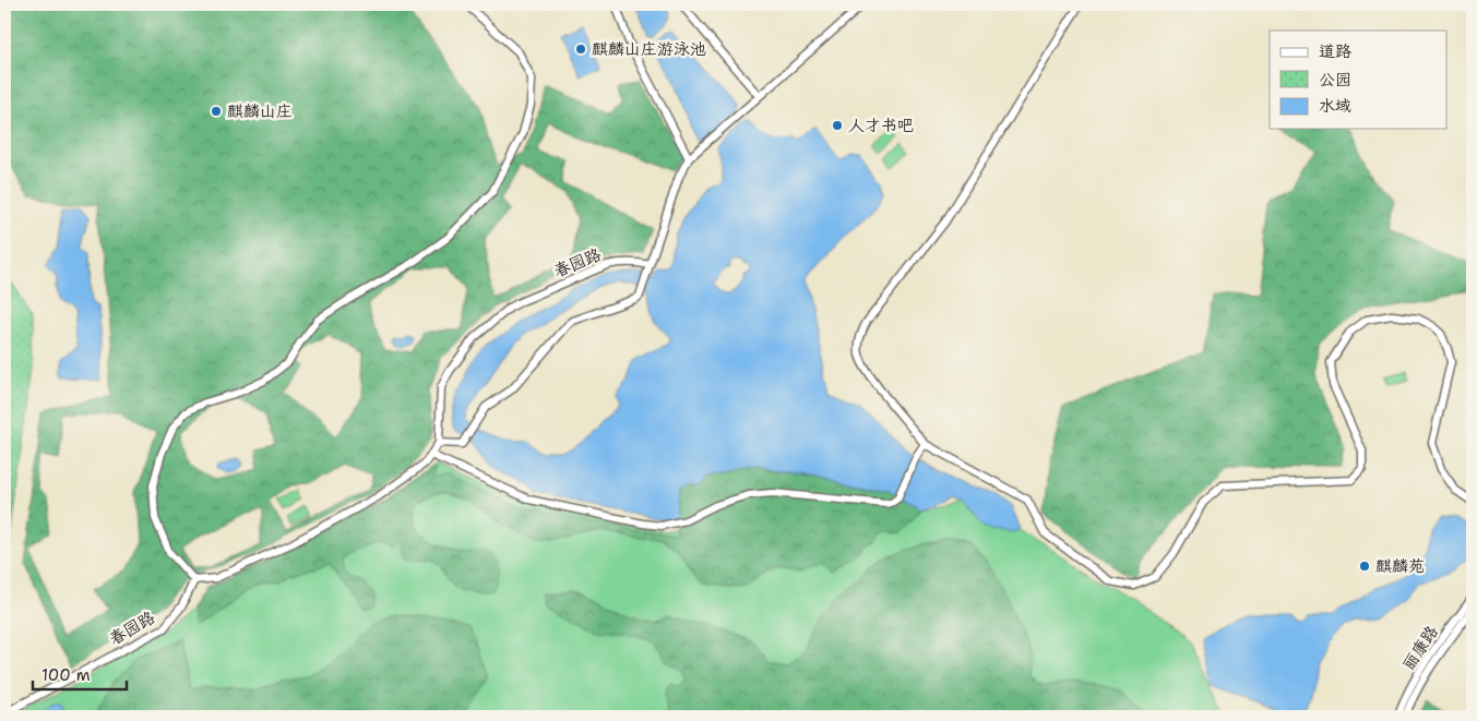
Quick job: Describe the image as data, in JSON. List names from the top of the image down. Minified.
{"streets":{"street":["春园路","丽康路"]},"places":["麒麟山庄游泳池","麒麟山庄","人才书吧","麒麟苑"],"legend":["道路","公园","水域"],"scale_bar":"100 m"}
